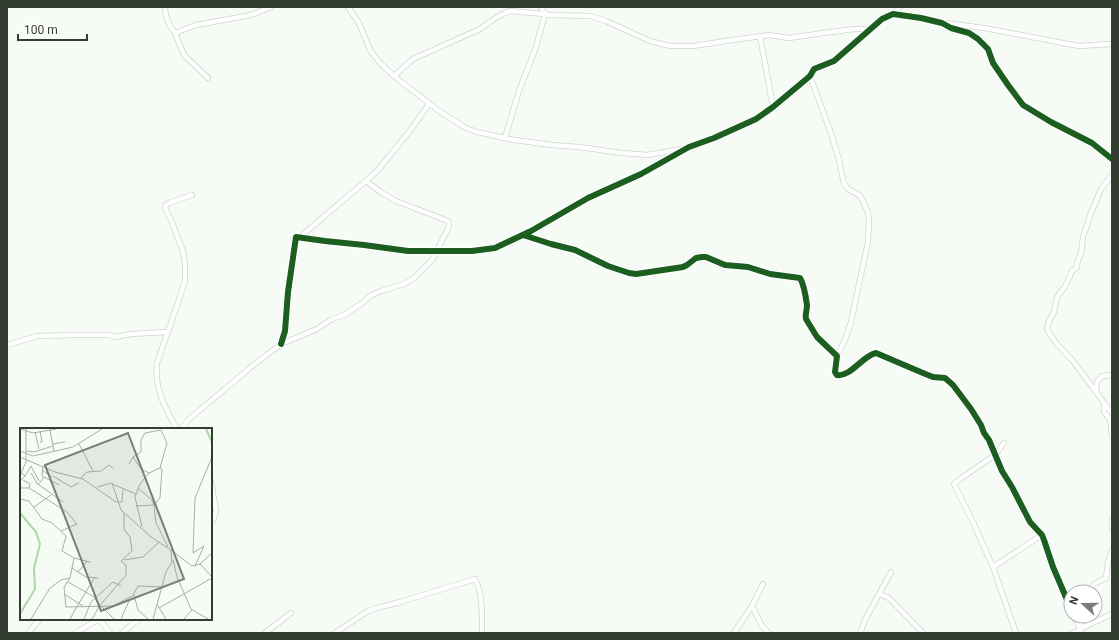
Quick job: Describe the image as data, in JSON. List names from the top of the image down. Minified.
{"scale_bar":"100 m","north":"left"}
